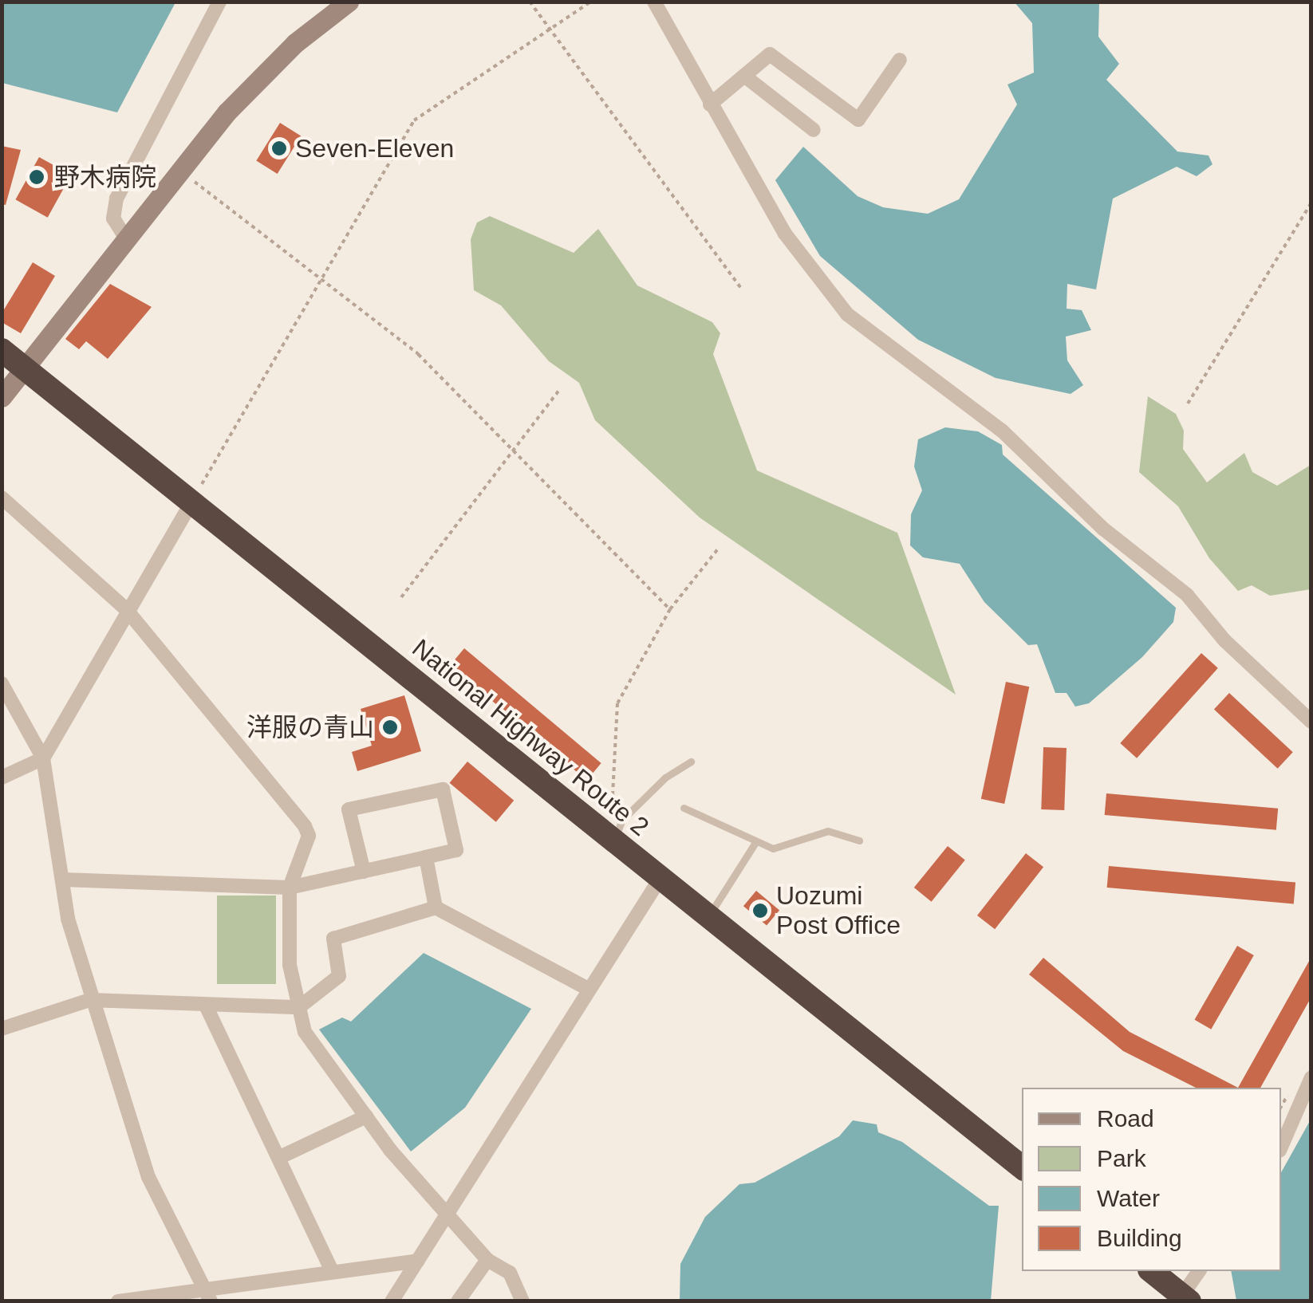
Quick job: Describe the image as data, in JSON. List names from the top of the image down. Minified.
{"streets":{"highway":["National Highway Route 2"]},"places":["Seven-Eleven","野木病院","洋服の青山","Uozumi Post Office"],"legend":["Road","Park","Water","Building"]}
